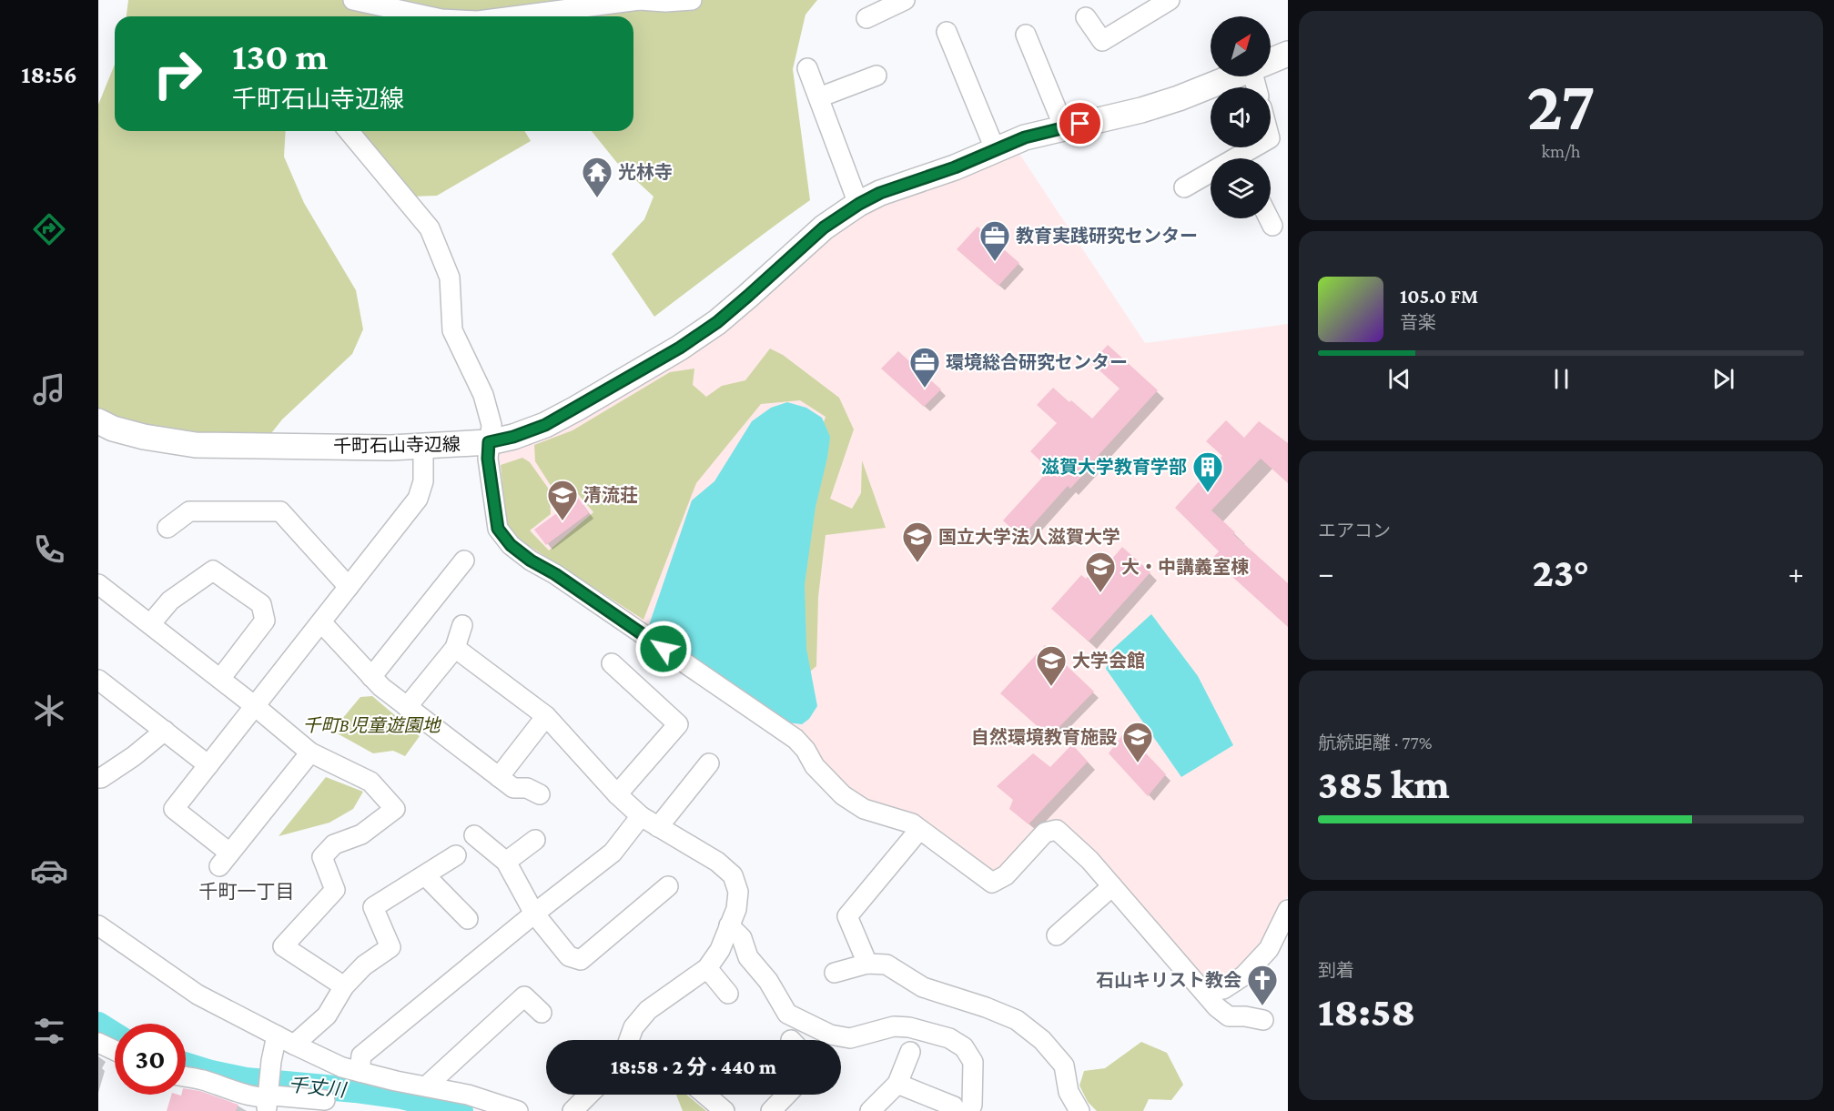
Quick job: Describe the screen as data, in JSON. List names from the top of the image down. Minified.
{"streets":{"main road":["千町石山寺辺線"]},"districts":["千町一丁目"],"water":["千丈川"],"parks":["千町B児童遊園地"],"places":{"temple":["光林寺"],"office":["教育実践研究センター","環境総合研究センター"],"building":["滋賀大学教育学部"],"school or university":["清流荘","国立大学法人滋賀大学","大・中講義室棟","大学会館","自然環境教育施設"],"church":["石山キリスト教会"]},"north":"top right","page":{"tabs":"18:56","tile":[["27","km/h"],"エアコン",["航続距離 · 77%","385 km"],["到着","18:58"]],"turn":["130 m","千町石山寺辺線"],"song":["105.0 FM","音楽"],"heat":["−","23°","+"],"limit":"30","trip":"18:58 · 2 分 · 440 m"}}
